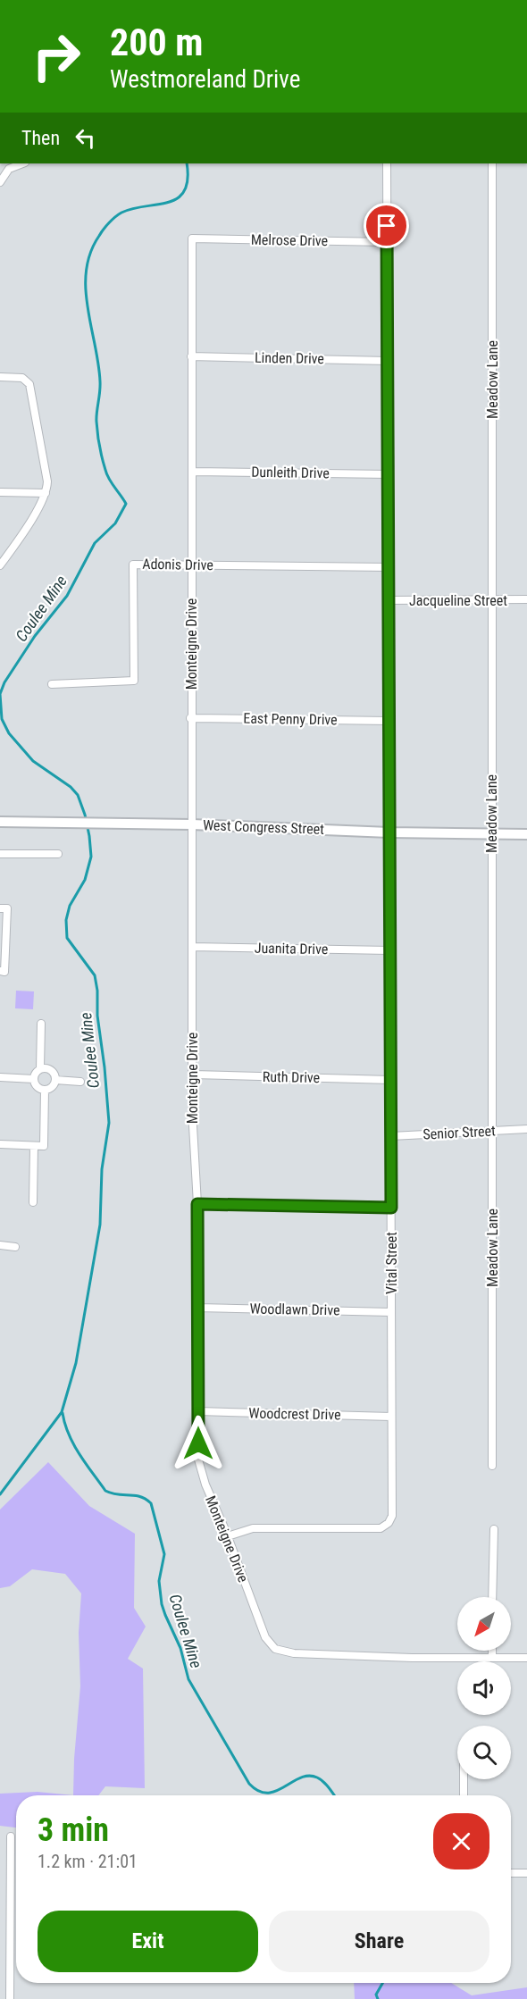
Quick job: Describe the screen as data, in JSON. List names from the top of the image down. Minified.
{"streets":{"main road":["West Congress Street"],"street":["Melrose Drive","Linden Drive","Meadow Lane","Dunleith Drive","Adonis Drive","Jacqueline Street","Monteigne Drive","East Penny Drive","Juanita Drive","Ruth Drive","Senior Street","Vital Street","Woodlawn Drive","Woodcrest Drive"]},"crossings":[["Melrose Drive","Monteigne Drive"],["Melrose Drive","Vital Street"],["Linden Drive","Monteigne Drive"],["Linden Drive","Vital Street"],["Meadow Lane","Jacqueline Street"],["Meadow Lane","West Congress Street"],["Meadow Lane","Senior Street"],["Dunleith Drive","Monteigne Drive"],["Dunleith Drive","Vital Street"],["Adonis Drive","Monteigne Drive"],["Adonis Drive","Vital Street"],["Jacqueline Street","Vital Street"],["Monteigne Drive","East Penny Drive"],["Monteigne Drive","West Congress Street"],["Monteigne Drive","Juanita Drive"],["Monteigne Drive","Ruth Drive"],["Monteigne Drive","Vital Street"],["Monteigne Drive","Woodlawn Drive"],["Monteigne Drive","Woodcrest Drive"],["East Penny Drive","Vital Street"],["West Congress Street","Vital Street"],["Juanita Drive","Vital Street"],["Ruth Drive","Vital Street"],["Senior Street","Vital Street"],["Vital Street","Woodlawn Drive"],["Vital Street","Woodcrest Drive"]],"water":["Coulee Mine"],"north":"bottom left","page":{"turn":["200 m","Westmoreland Drive"],"then":"Then","heading":["3 min","1.2 km · 21:01"],"buttons":["Exit","Share"]}}
